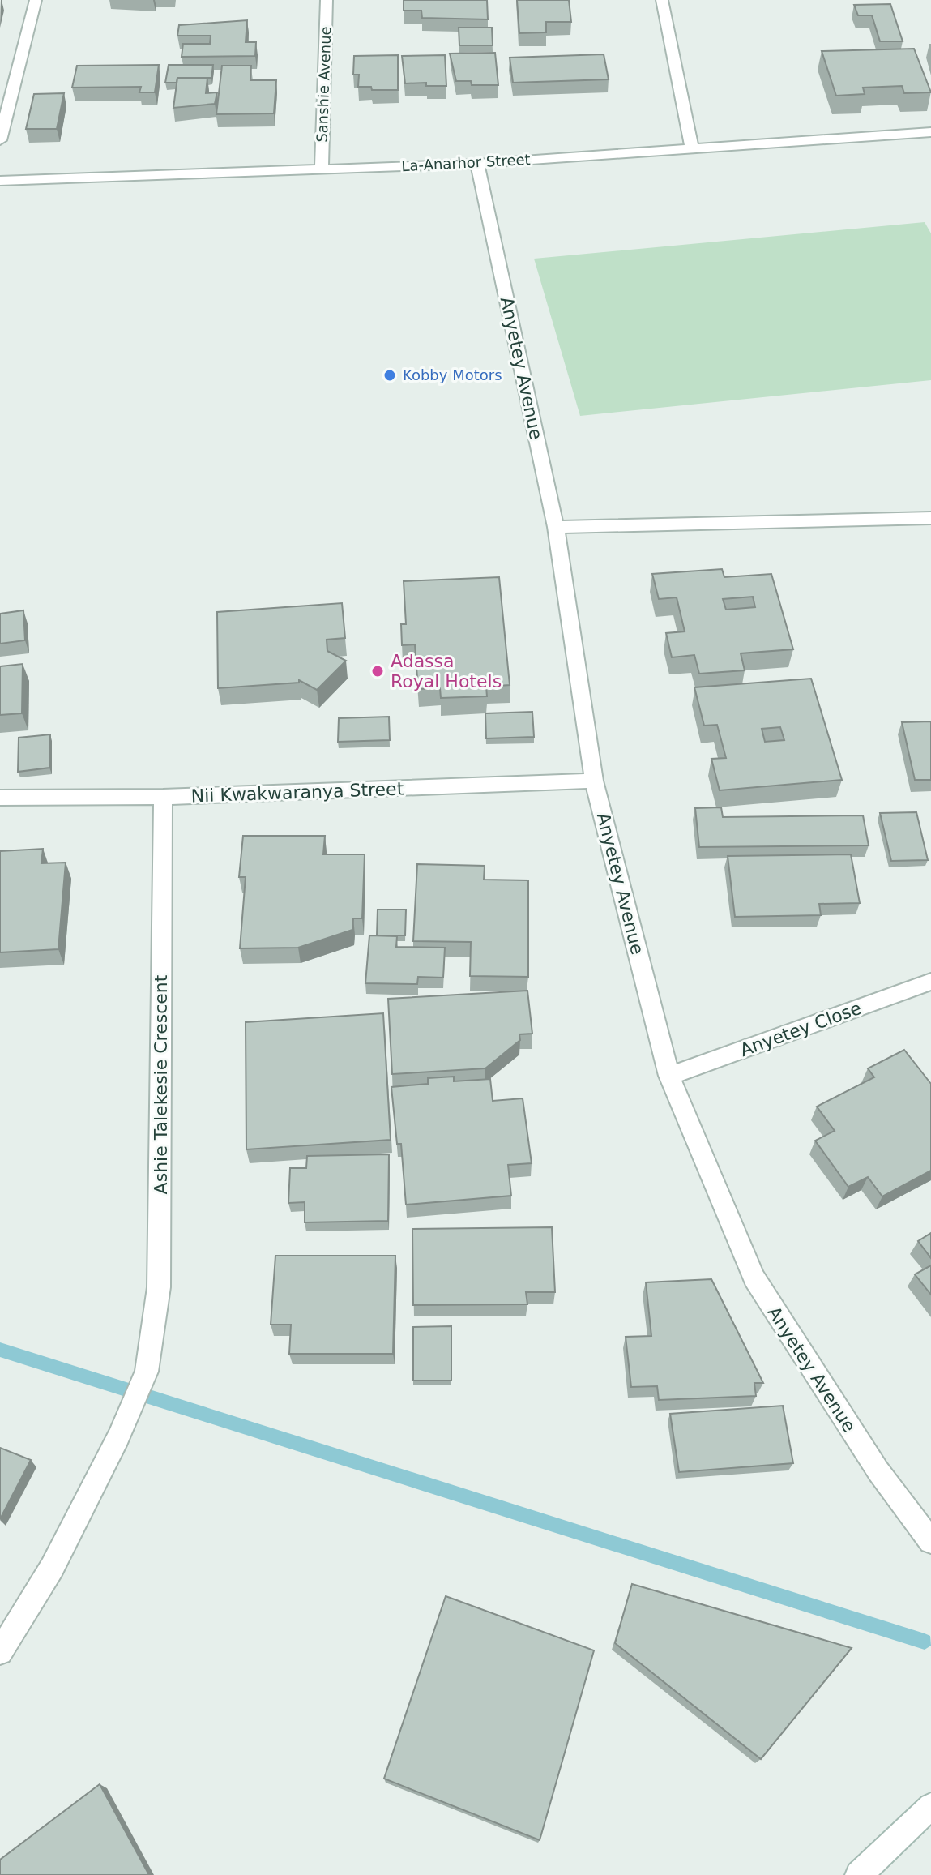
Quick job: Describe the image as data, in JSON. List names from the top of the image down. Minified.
{"streets":{"street":["Sanshie Avenue","La-Anarhor Street","Anyetey Avenue","Nii Kwakwaranya Street","Anyetey Close","Ashie Talekesie Crescent"]},"crossings":[["Sanshie Avenue","La-Anarhor Street"],["La-Anarhor Street","Anyetey Avenue"],["Anyetey Avenue","Nii Kwakwaranya Street"],["Anyetey Avenue","Anyetey Close"],["Nii Kwakwaranya Street","Ashie Talekesie Crescent"]],"places":["Kobby Motors","Adassa Royal Hotels"]}
